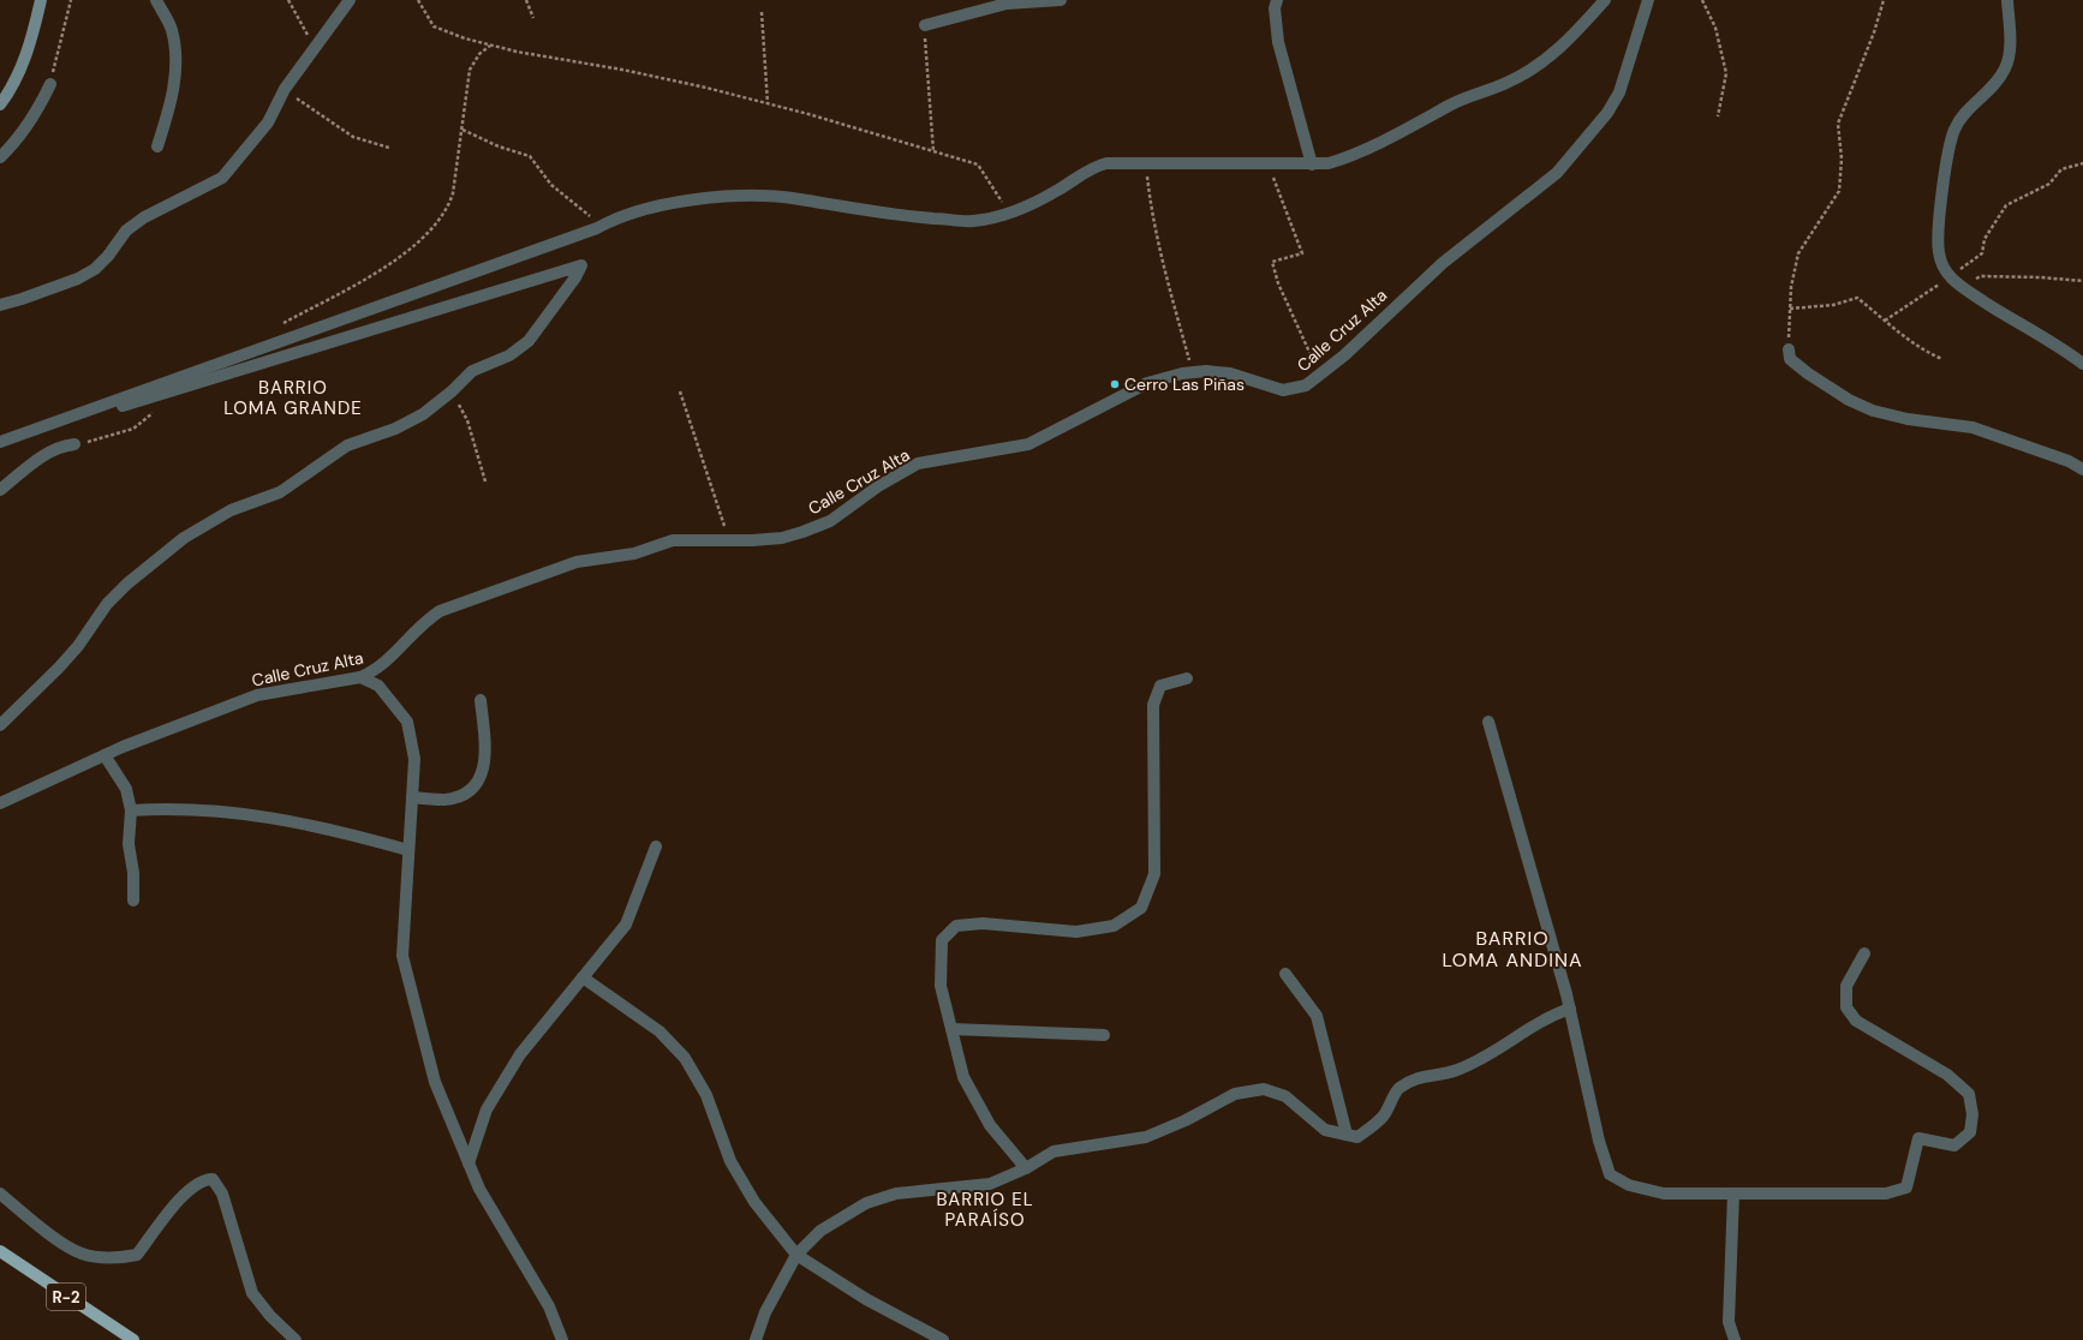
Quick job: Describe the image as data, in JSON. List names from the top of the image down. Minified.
{"streets":{"main road":["R-2"],"street":["Calle Cruz Alta"]},"districts":["BARRIO LOMA GRANDE","BARRIO LOMA ANDINA","BARRIO EL PARAÍSO"],"places":["Cerro Las Piñas"]}
